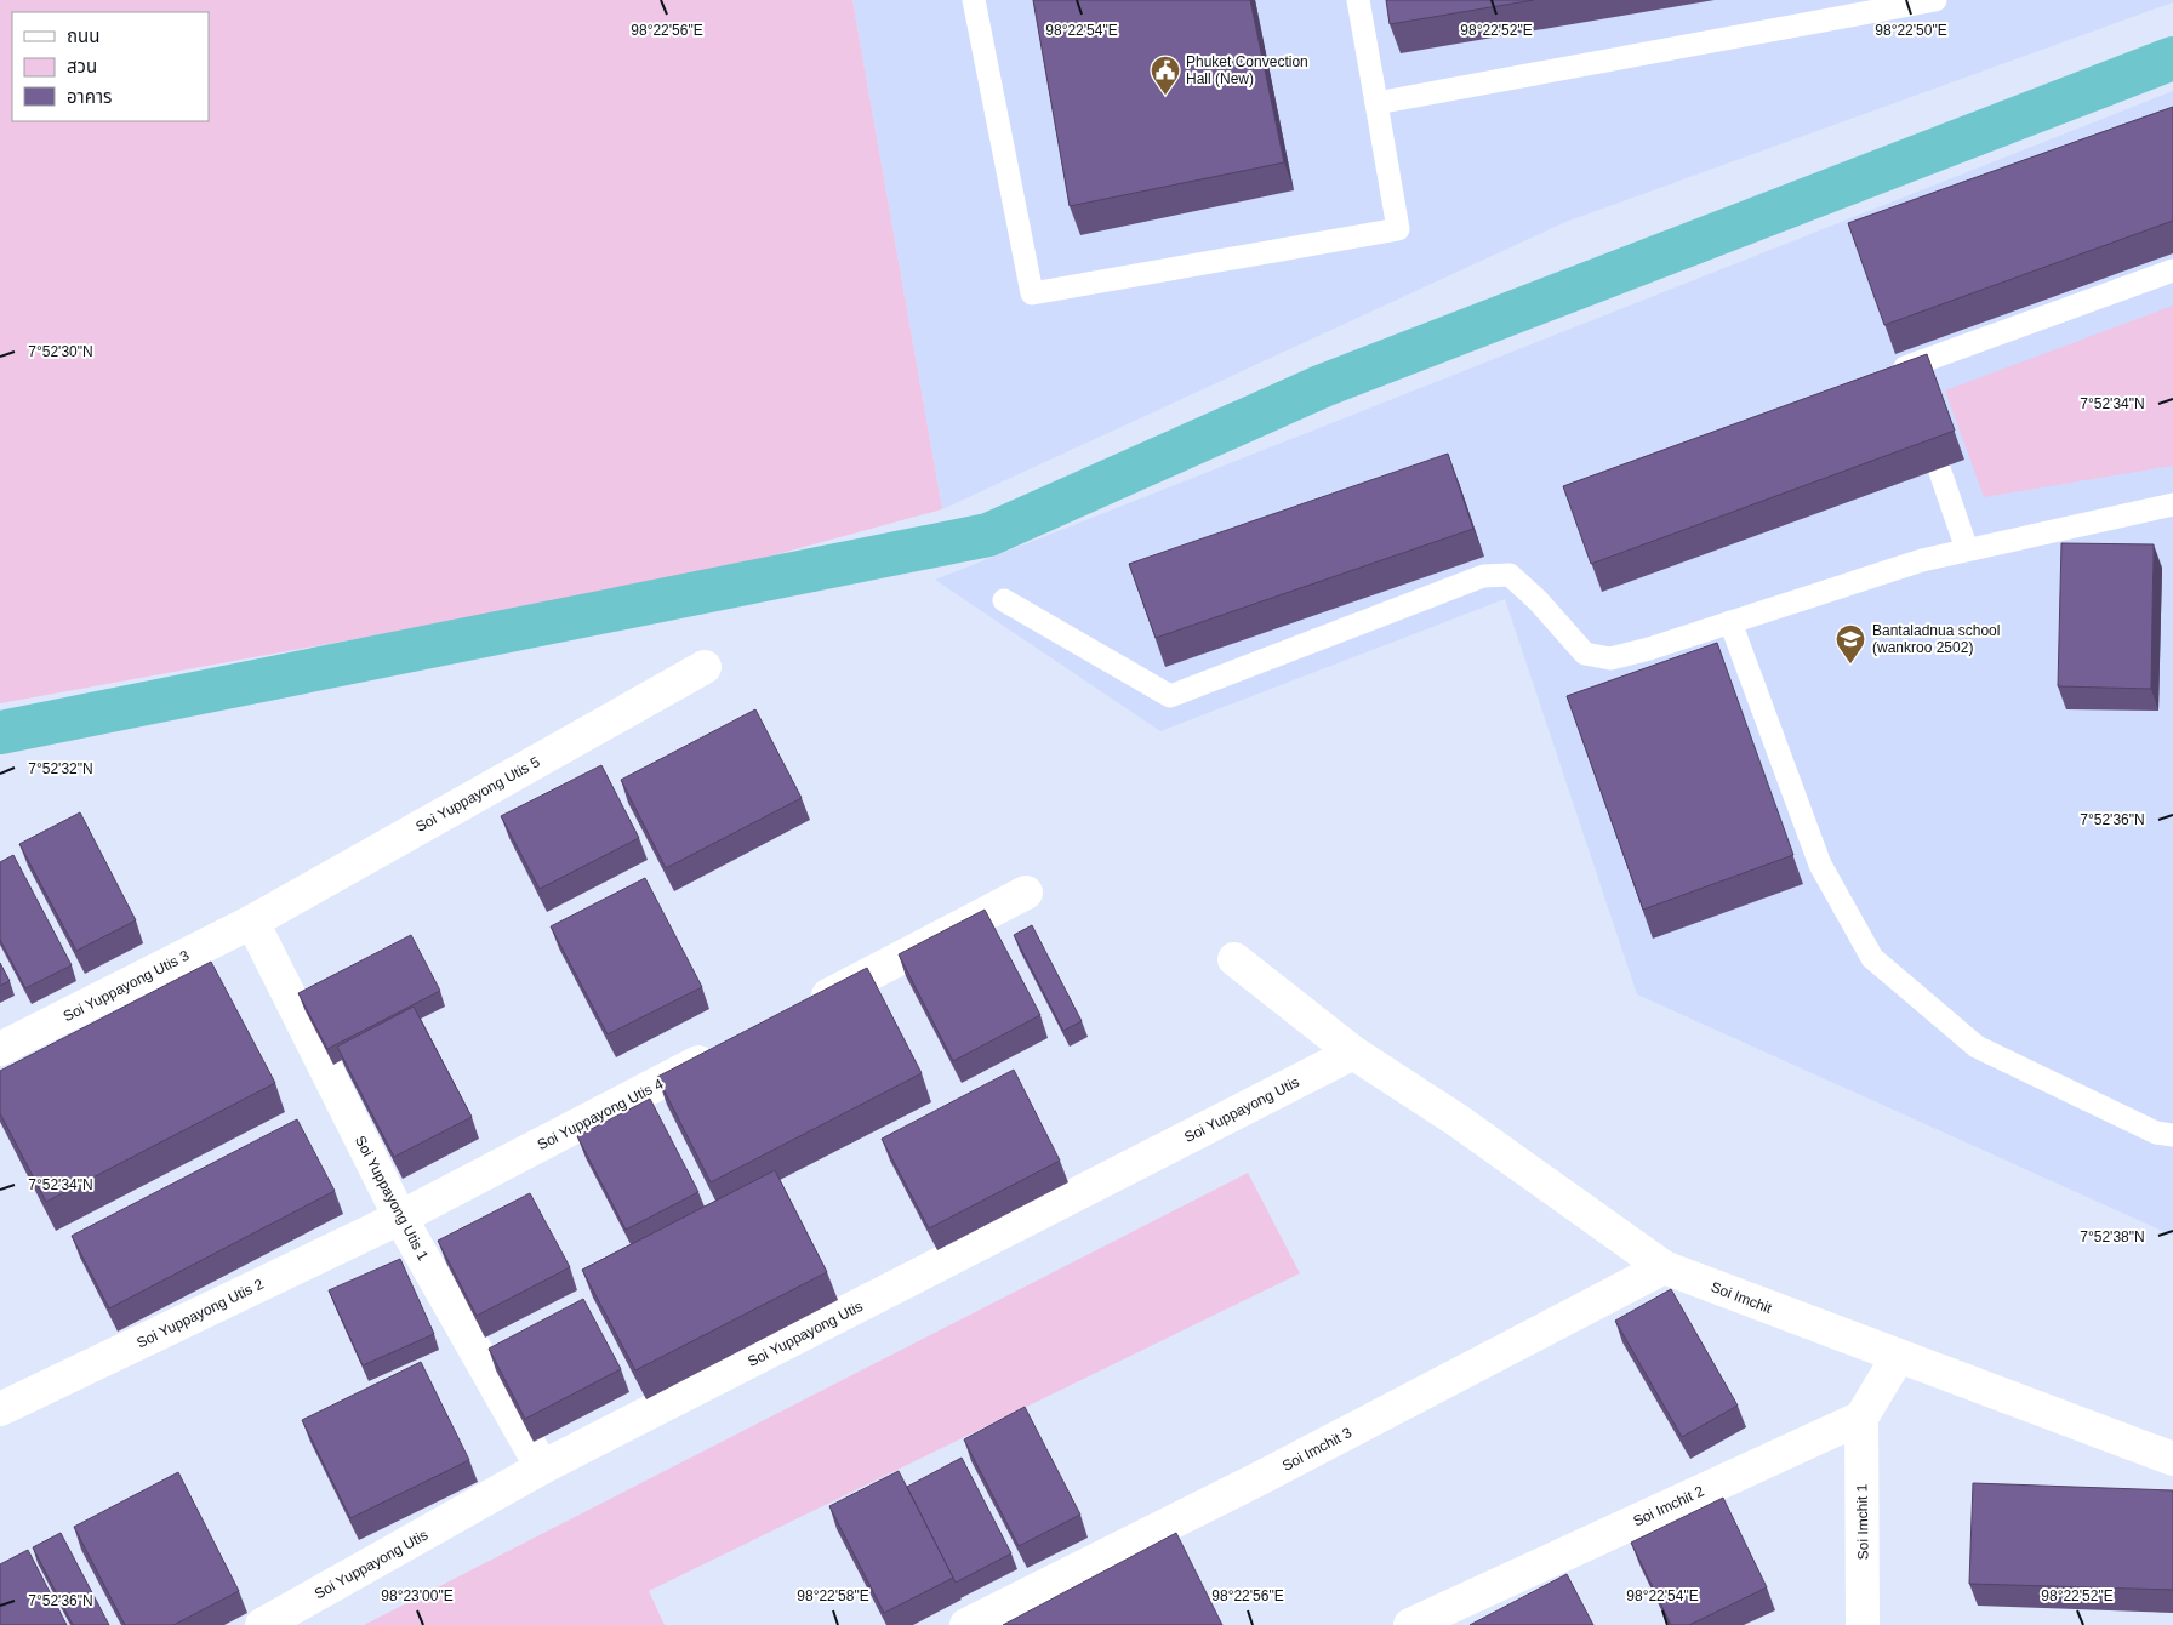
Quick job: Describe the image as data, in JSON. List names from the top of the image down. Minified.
{"streets":{"street":["Soi Yuppayong Utis 5","Soi Yuppayong Utis 3","Soi Yuppayong Utis","Soi Yuppayong Utis 4","Soi Yuppayong Utis 1","Soi Imchit","Soi Yuppayong Utis 2","Soi Imchit 3","Soi Imchit 2","Soi Imchit 1"]},"crossings":[["Soi Yuppayong Utis 5","Soi Yuppayong Utis 3"],["Soi Yuppayong Utis 5","Soi Yuppayong Utis 1"],["Soi Yuppayong Utis 3","Soi Yuppayong Utis 1"],["Soi Yuppayong Utis","Soi Yuppayong Utis 1"],["Soi Yuppayong Utis","Soi Imchit"],["Soi Yuppayong Utis 4","Soi Yuppayong Utis 1"],["Soi Yuppayong Utis 4","Soi Yuppayong Utis 2"],["Soi Yuppayong Utis 1","Soi Yuppayong Utis 2"],["Soi Imchit","Soi Imchit 3"],["Soi Imchit 2","Soi Imchit 1"]],"places":{"public building":["Phuket Convection Hall (New)"],"school or university":["Bantaladnua school (wankroo 2502)"]},"legend":["ถนน","สวน","อาคาร"],"coordinates":["98°22'56\"E","98°22'54\"E","98°22'52\"E","98°22'50\"E","7°52'30\"N","7°52'34\"N","7°52'32\"N","7°52'36\"N","7°52'38\"N","98°23'00\"E","98°22'58\"E"]}
